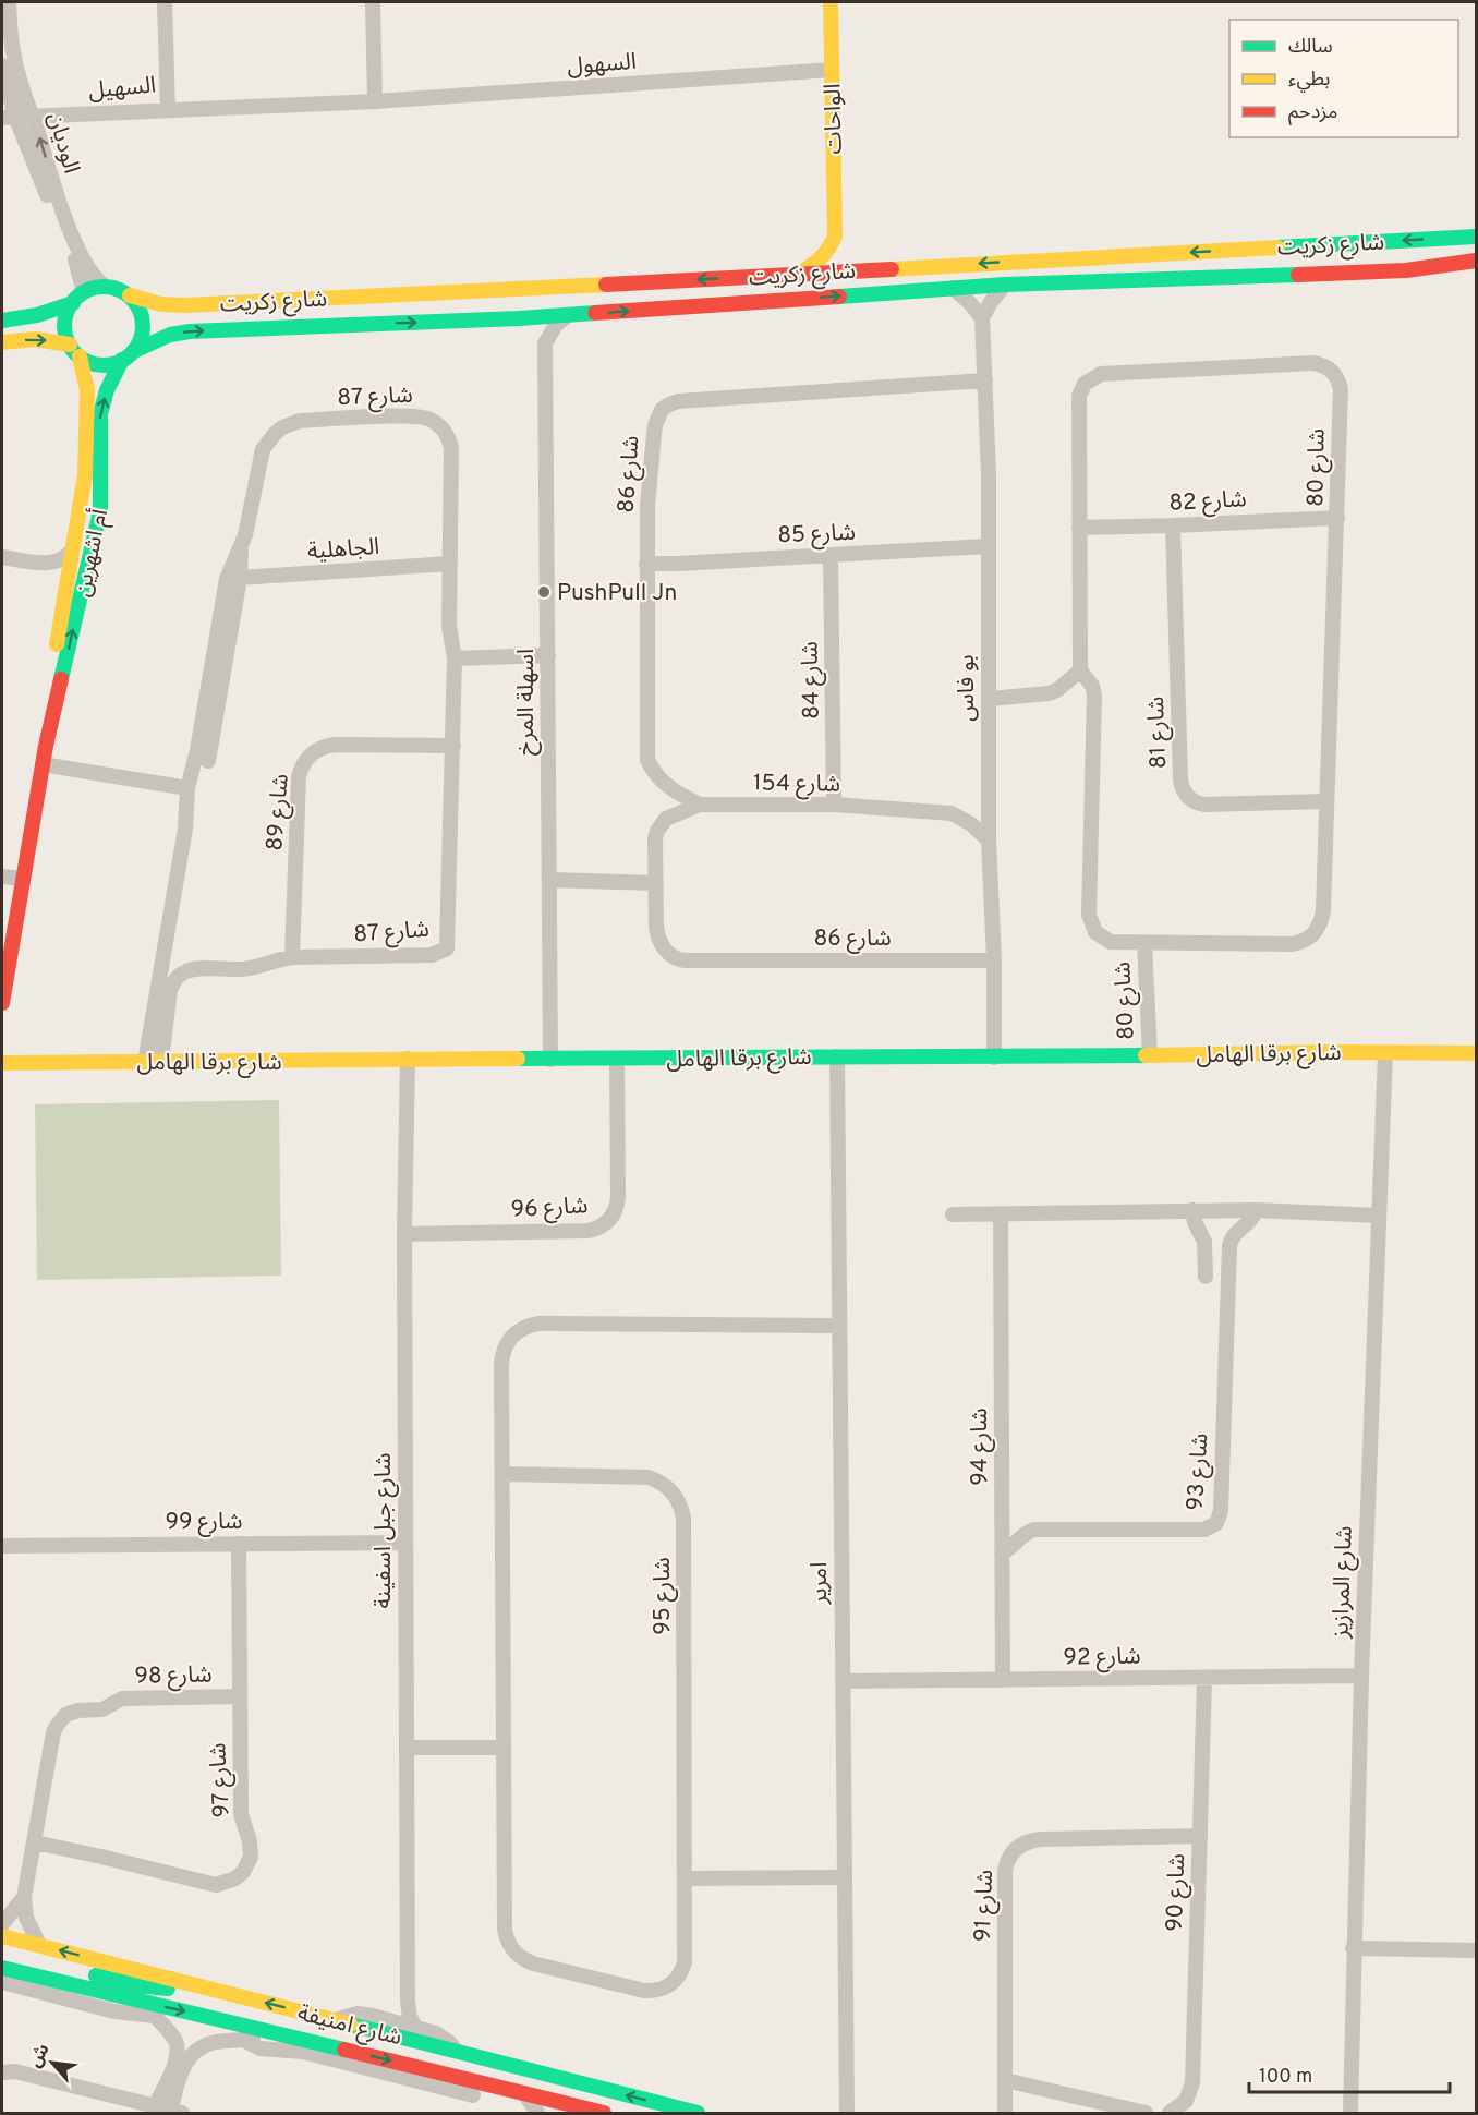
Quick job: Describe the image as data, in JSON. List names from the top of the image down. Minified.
{"streets":{"street":["السهول","السهيل","الواحات","الوديان","شارع زكريت","شارع 87","شارع 80","شارع 86","شارع 82","شارع 85","الجاهلية","أم اشهرين","شارع 84","بو فاس","اسهلة المرخ","شارع 81","شارع 154","شارع 89","شارع برقا الهامل","شارع 96","شارع 94","شارع 93","شارع 99","شارع جبل اسفينة","شارع المرازيز","امرير","شارع 95","شارع 92","شارع 98","شارع 97","شارع 90","شارع 91","شارع امنيفة"]},"crossings":[["السهول","السهيل"],["السهول","الواحات"],["السهيل","الوديان"],["الواحات","شارع زكريت"],["الوديان","شارع زكريت"],["الوديان","أم اشهرين"],["شارع زكريت","أم اشهرين"],["شارع 87","الجاهلية"],["شارع 87","شارع 89"],["شارع 87","شارع برقا الهامل"],["شارع 80","شارع 82"],["شارع 80","شارع 81"],["شارع 80","شارع برقا الهامل"],["شارع 86","شارع 85"],["شارع 86","بو فاس"],["شارع 86","شارع 154"],["شارع 82","شارع 81"],["شارع 85","شارع 84"],["شارع 85","بو فاس"],["شارع 84","شارع 154"],["بو فاس","شارع 154"],["بو فاس","شارع برقا الهامل"],["اسهلة المرخ","شارع برقا الهامل"],["شارع برقا الهامل","شارع 96"],["شارع برقا الهامل","شارع جبل اسفينة"],["شارع برقا الهامل","شارع المرازيز"],["شارع برقا الهامل","امرير"],["شارع 96","شارع جبل اسفينة"],["شارع 94","شارع 93"],["شارع 94","شارع 92"],["شارع 99","شارع جبل اسفينة"],["شارع 99","شارع 97"],["شارع المرازيز","شارع 92"],["امرير","شارع 95"],["امرير","شارع 92"],["شارع 92","شارع 90"],["شارع 98","شارع 97"],["شارع 98","شارع امنيفة"],["شارع 90","شارع 91"]],"places":["PushPull Jn"],"legend":["سالك","بطيء","مزدحم"],"scale_bar":"100 m","north":"top left"}
